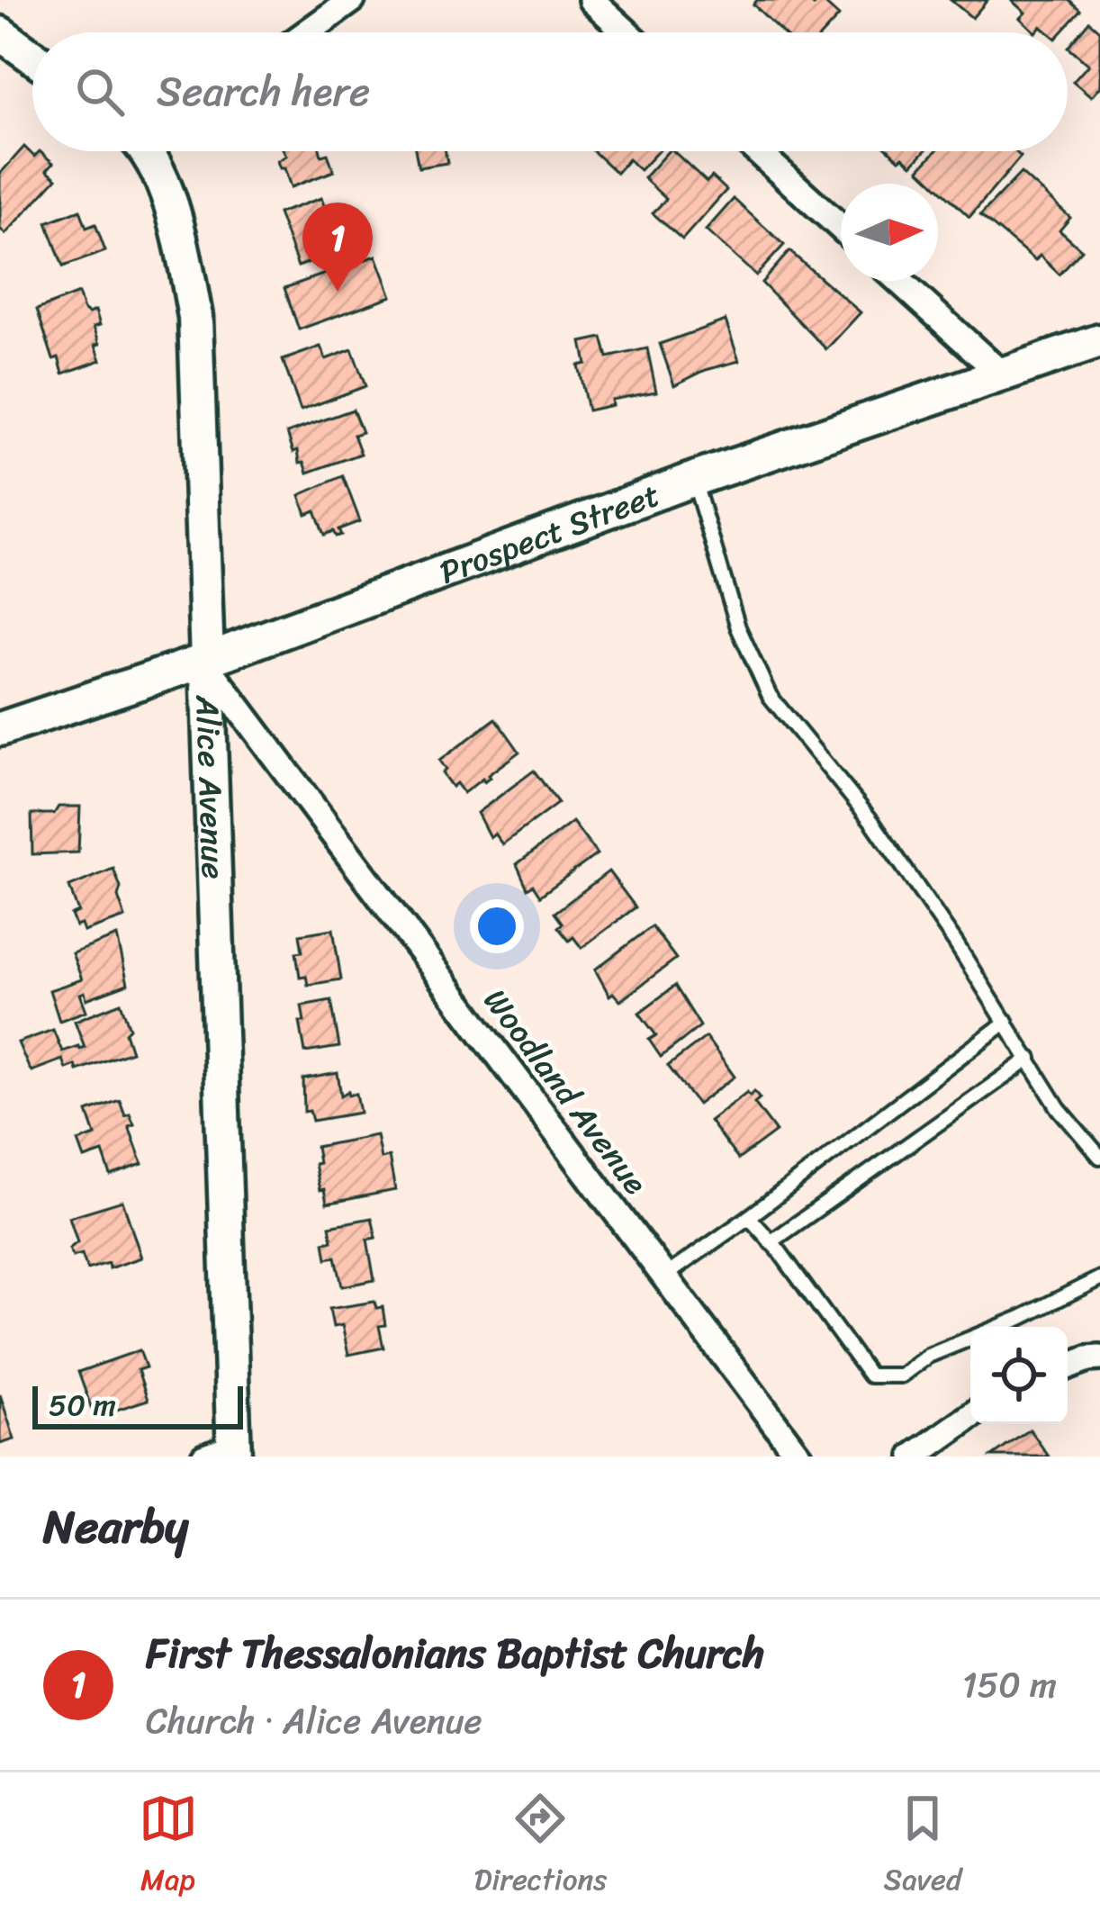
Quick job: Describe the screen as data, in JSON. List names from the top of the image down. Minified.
{"streets":{"street":["Prospect Street","Alice Avenue","Woodland Avenue"]},"crossings":[["Prospect Street","Alice Avenue"],["Prospect Street","Woodland Avenue"],["Alice Avenue","Woodland Avenue"]],"scale_bar":"50 m","north":"right","page":{"search":"Search here","pins":"1","scale":"50 m","heading":"Nearby","list":[{"mark":"1","name":"First Thessalonians Baptist Church","note":"Church · Alice Avenue","value":"150 m"}],"nav":["Map","Directions","Saved"]}}
